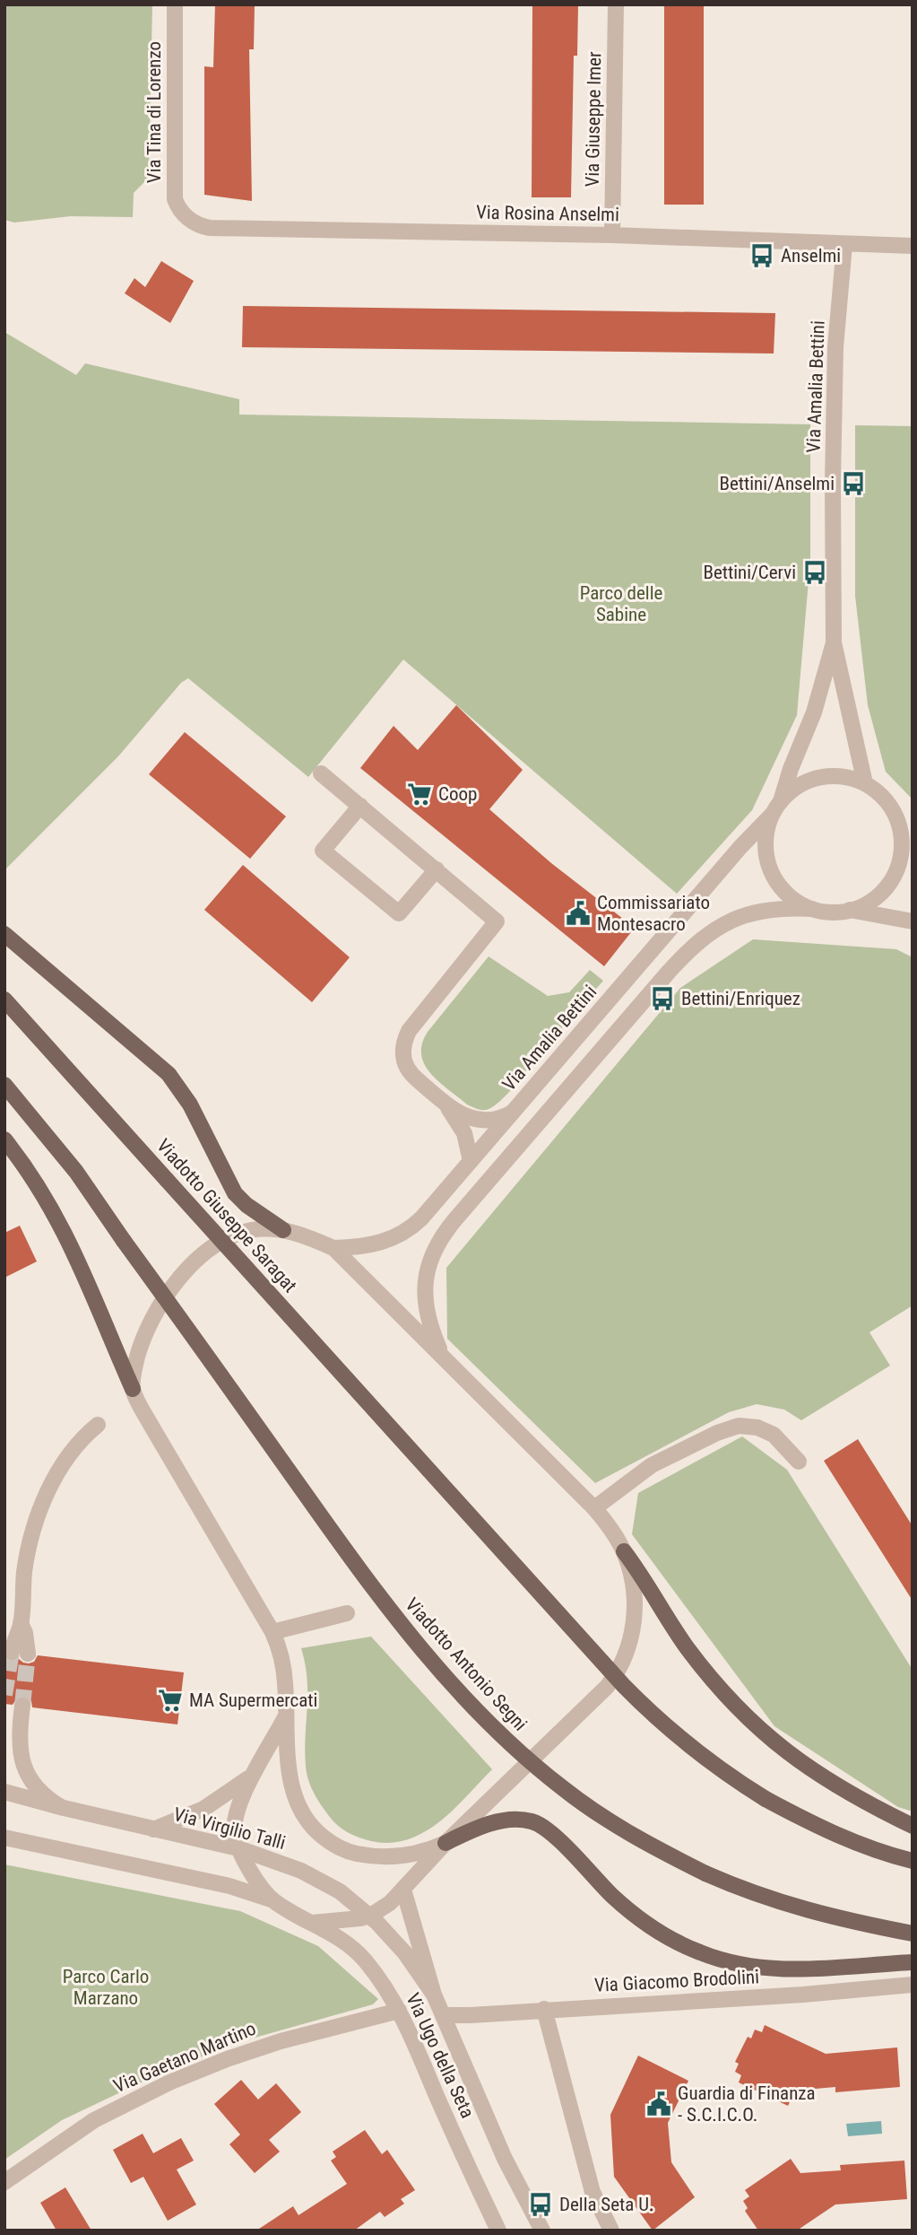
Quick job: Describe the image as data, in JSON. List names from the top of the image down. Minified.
{"streets":{"main road":["Viadotto Giuseppe Saragat","Viadotto Antonio Segni"],"street":["Via Tina di Lorenzo","Via Giuseppe Imer","Via Rosina Anselmi","Via Amalia Bettini","Via Virgilio Talli","Via Giacomo Brodolini","Via Ugo della Seta","Via Gaetano Martino"]},"crossings":[["Via Tina di Lorenzo","Via Rosina Anselmi"],["Via Giuseppe Imer","Via Rosina Anselmi"],["Via Rosina Anselmi","Via Amalia Bettini"],["Via Virgilio Talli","Via Ugo della Seta"],["Via Giacomo Brodolini","Via Ugo della Seta"],["Via Ugo della Seta","Via Gaetano Martino"]],"parks":["Parco delle Sabine","Parco Carlo Marzano"],"places":{"bus stop":["Anselmi","Bettini/Anselmi","Bettini/Cervi","Bettini/Enriquez","Della Seta U."],"supermarket":["Coop","MA Supermercati"],"public building":["Commissariato Montesacro","Guardia di Finanza - S.C.I.C.O."]}}
